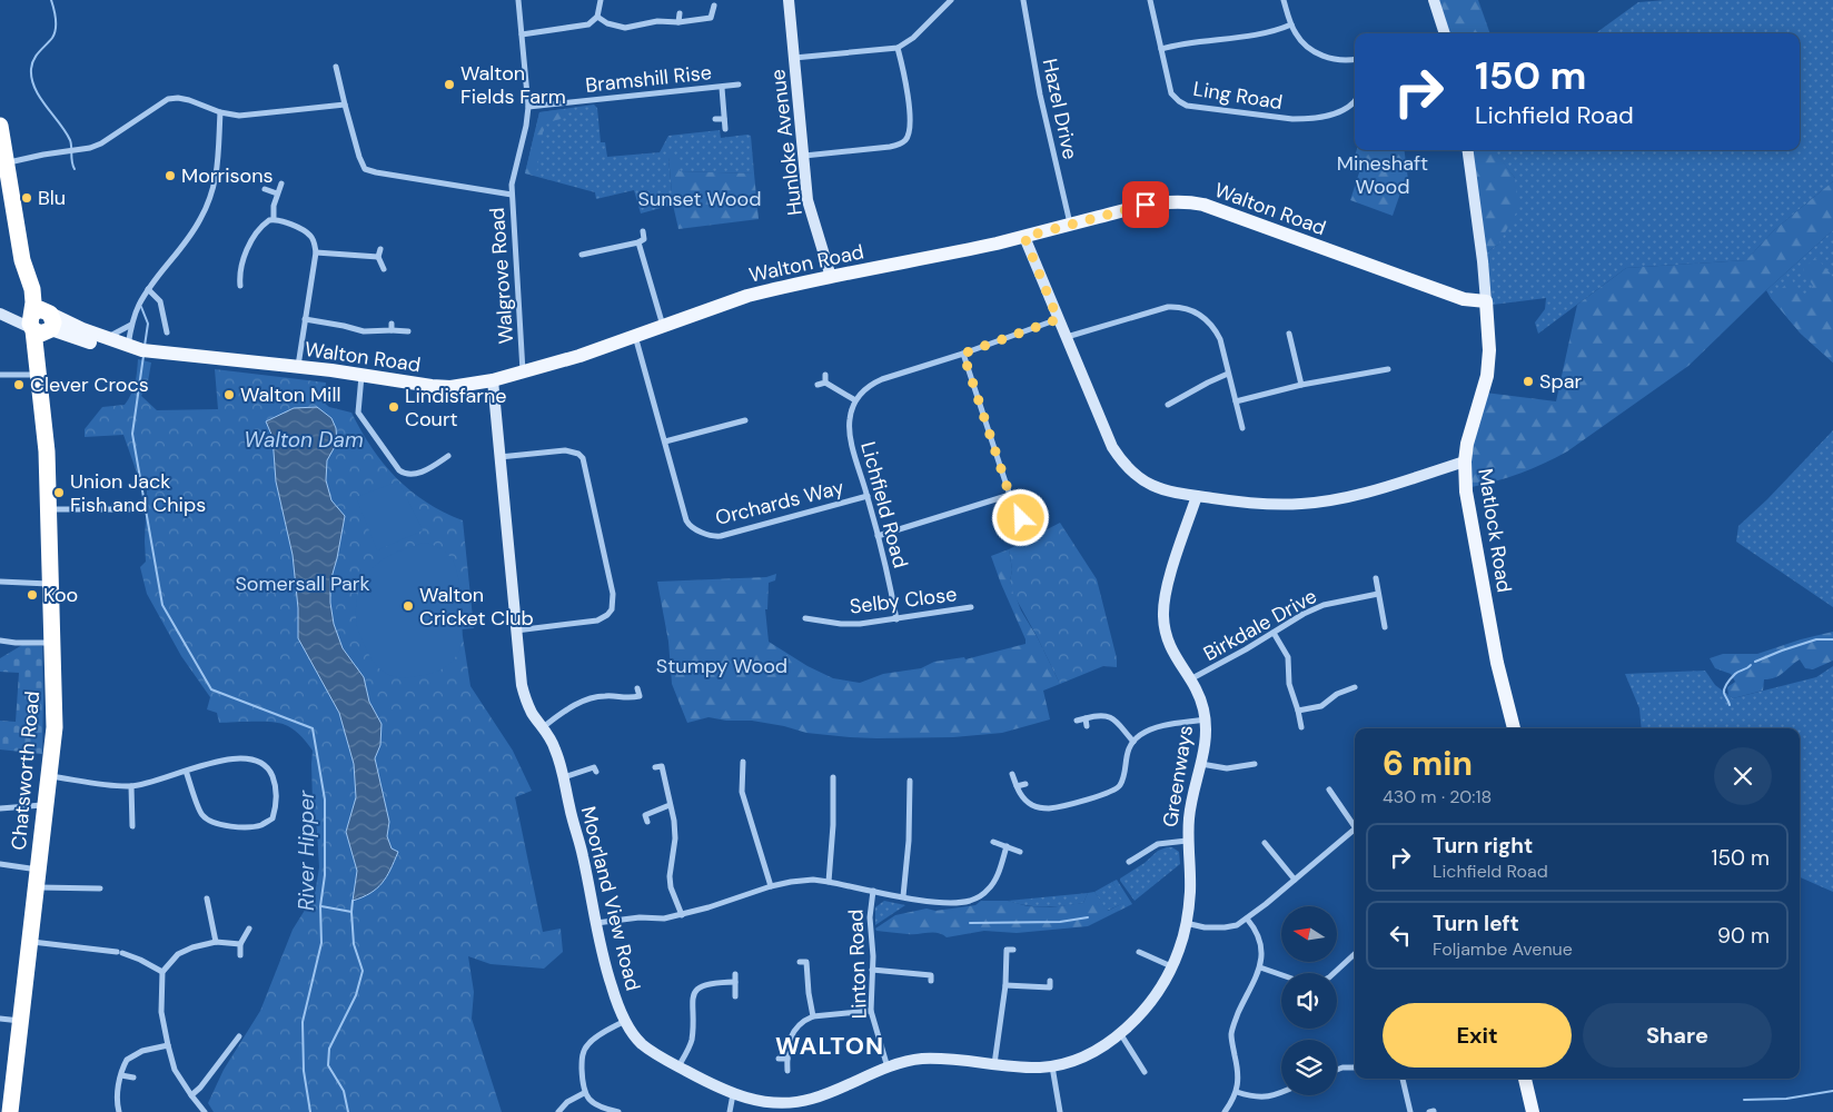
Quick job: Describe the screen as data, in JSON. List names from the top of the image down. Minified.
{"streets":{"highway":["Chatsworth Road"],"main road":["Walton Road","Matlock Road"],"street":["Bramshill Rise","Ling Road","Hazel Drive","Hunloke Avenue","Walgrove Road","Orchards Way","Lichfield Road","Selby Close","Birkdale Drive","Greenways","Moorland View Road","Linton Road"]},"crossings":[["Hazel Drive","Walton Road"],["Hunloke Avenue","Walton Road"],["Walton Road","Walgrove Road"],["Walton Road","Orchards Way"],["Walton Road","Matlock Road"],["Walton Road","Chatsworth Road"],["Walton Road","Moorland View Road"],["Orchards Way","Lichfield Road"],["Lichfield Road","Selby Close"],["Birkdale Drive","Greenways"],["Greenways","Moorland View Road"],["Moorland View Road","Linton Road"]],"districts":["WALTON"],"water":["Walton Dam","River Hipper"],"parks":["Mineshaft Wood","Sunset Wood","Somersall Park","Stumpy Wood"],"places":["Walton Fields Farm","Morrisons","Blu","Spar","Clever Crocs","Walton Mill","Lindisfarne Court","Union Jack Fish and Chips","Koo","Walton Cricket Club"],"north":"left","page":{"turn":["150 m","Lichfield Road"],"heading":["6 min","430 m · 20:18"],"list":[{"name":"Turn right","note":"Lichfield Road","value":"150 m"},{"name":"Turn left","note":"Foljambe Avenue","value":"90 m"}],"buttons":["Exit","Share"]}}
